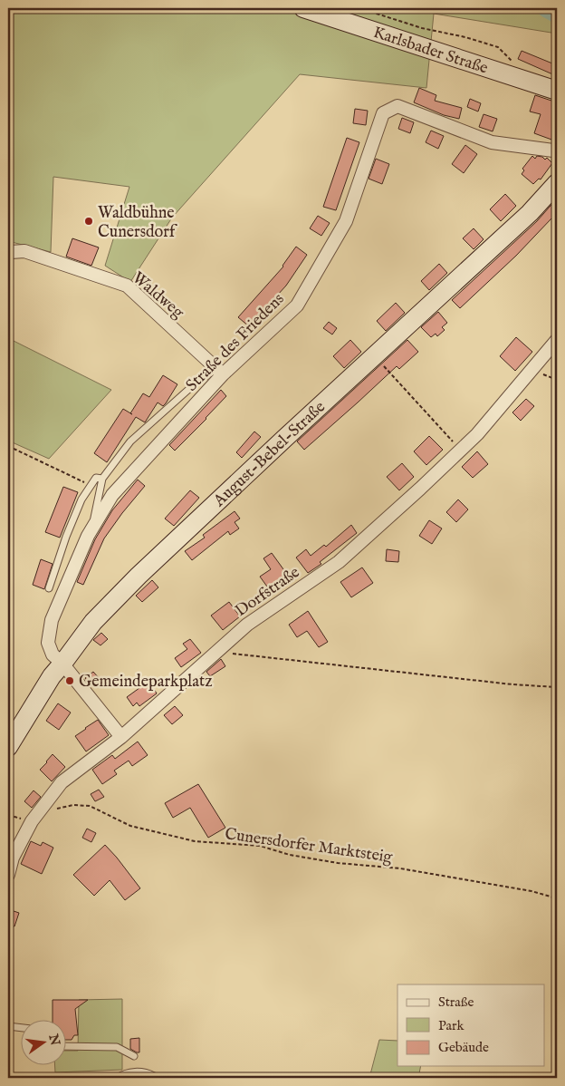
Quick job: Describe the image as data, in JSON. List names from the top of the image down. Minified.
{"streets":{"main road":["Karlsbader Straße","August-Bebel-Straße"],"street":["Waldweg","Straße des Friedens","Dorfstraße"],"path":["Cunersdorfer Marktsteig"]},"crossings":[["Waldweg","Straße des Friedens"],["Straße des Friedens","August-Bebel-Straße"],["Straße des Friedens","Dorfstraße"],["Dorfstraße","Cunersdorfer Marktsteig"]],"places":["Waldbühne Cunersdorf","Gemeindeparkplatz"],"legend":["Straße","Park","Gebäude"],"north":"right"}
